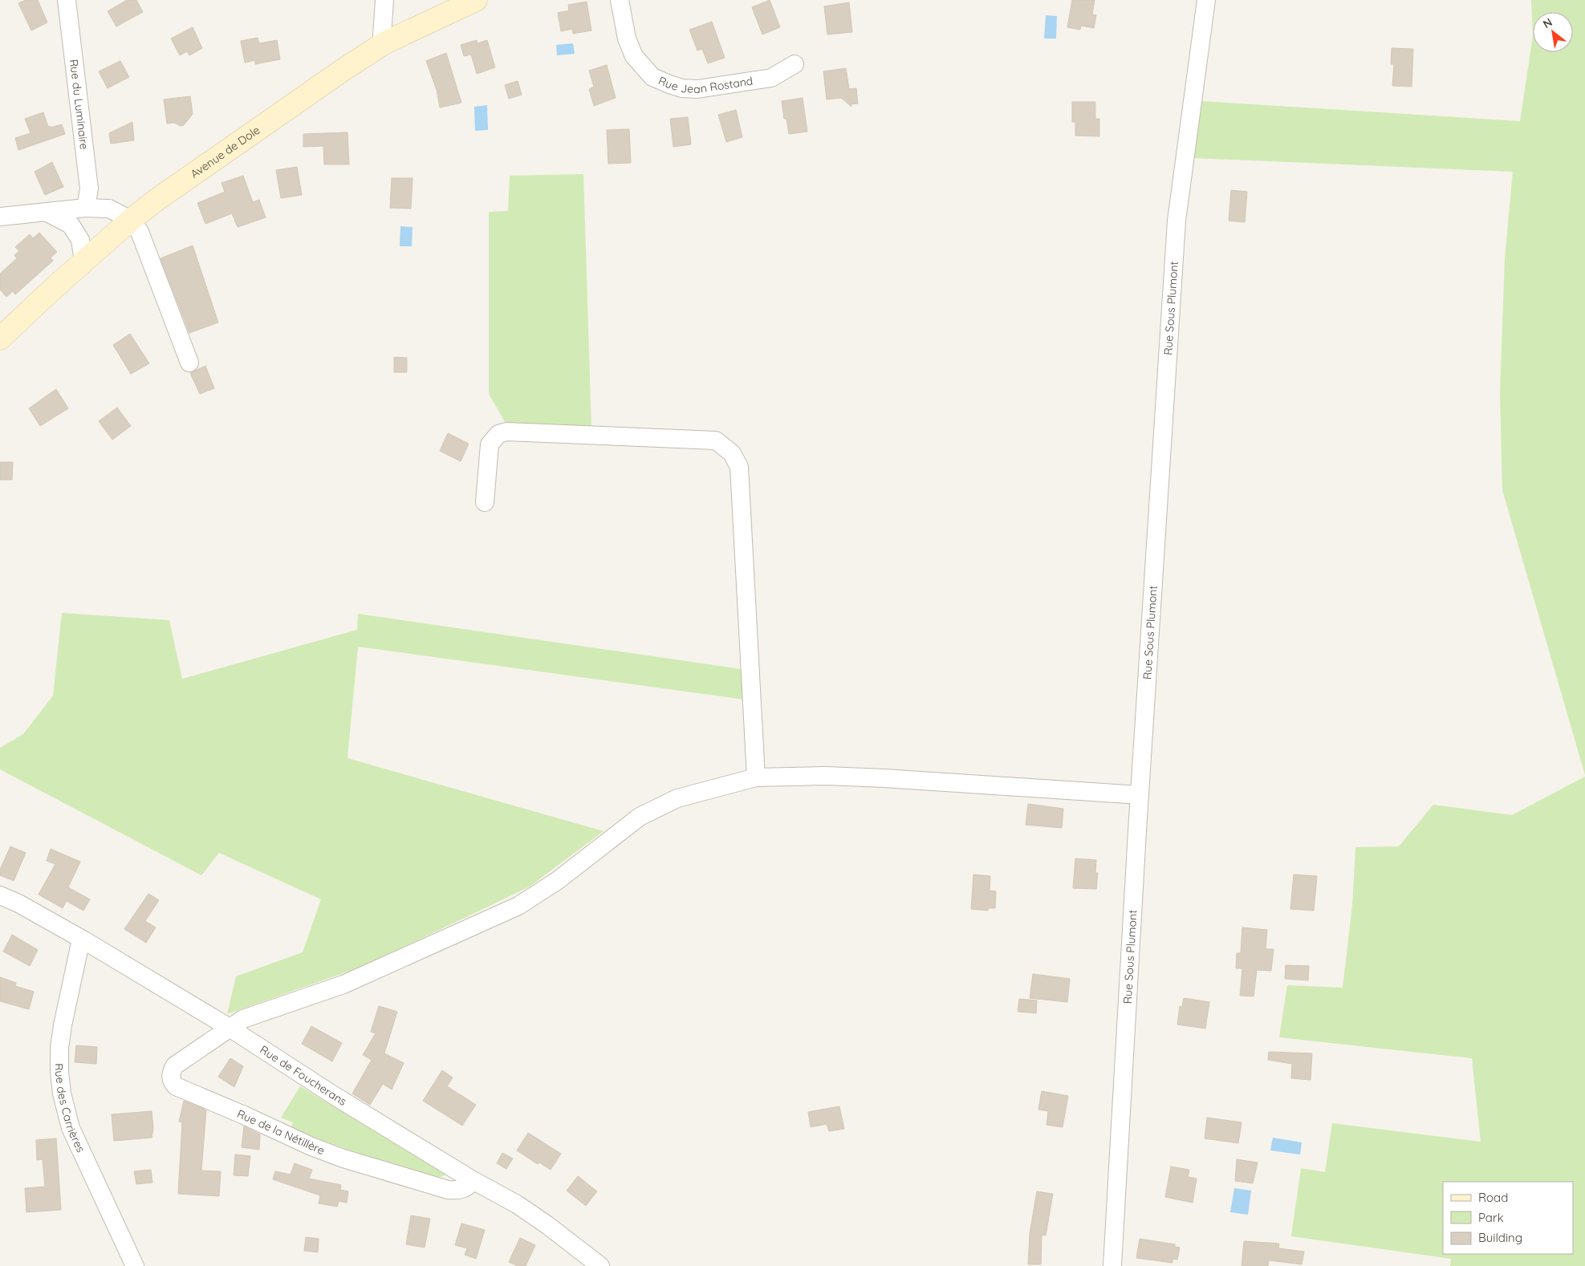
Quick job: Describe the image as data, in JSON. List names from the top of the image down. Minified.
{"streets":{"main road":["Avenue de Dole"],"street":["Rue Jean Rostand","Rue du Luminaire","Rue Sous Plumont","Rue de Foucherans","Rue des Carrières","Rue de la Nétillère"]},"crossings":[["Rue de Foucherans","Rue des Carrières"],["Rue de Foucherans","Rue de la Nétillère"]],"legend":["Road","Park","Building"],"north":"top left"}
